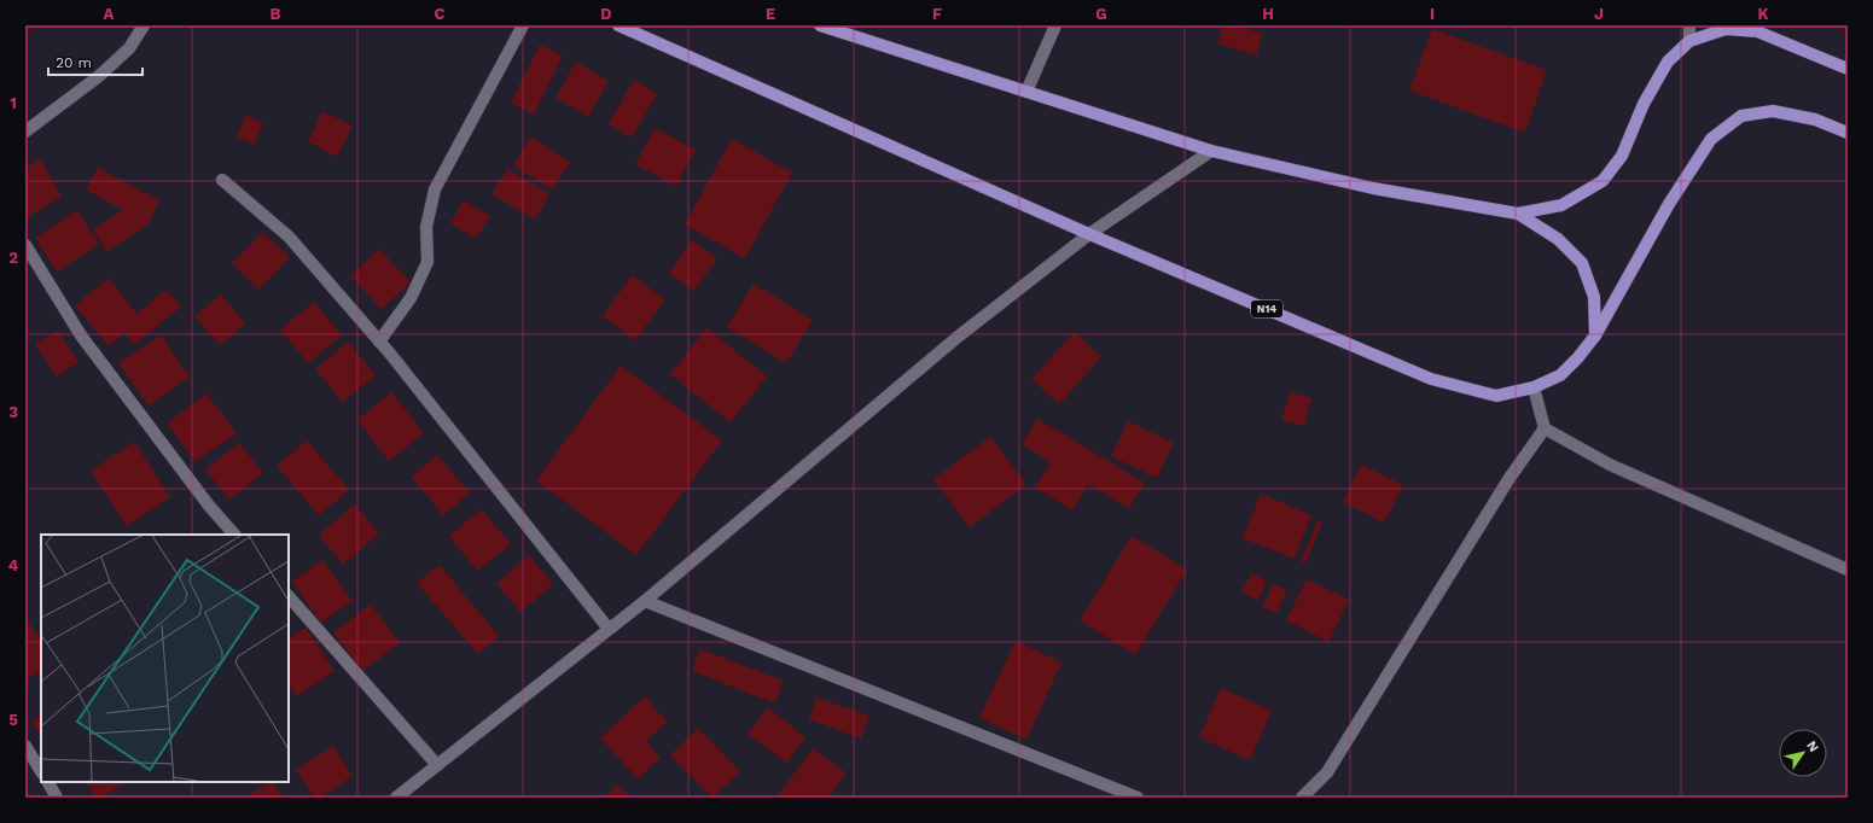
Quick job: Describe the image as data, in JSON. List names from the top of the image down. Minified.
{"streets":{"main road":["N14"]},"scale_bar":"20 m","north":"top right","grid":{"columns":["A","B","C","D","E","F","G","H","I","J","K"],"rows":["1","2","3","4","5"]}}
